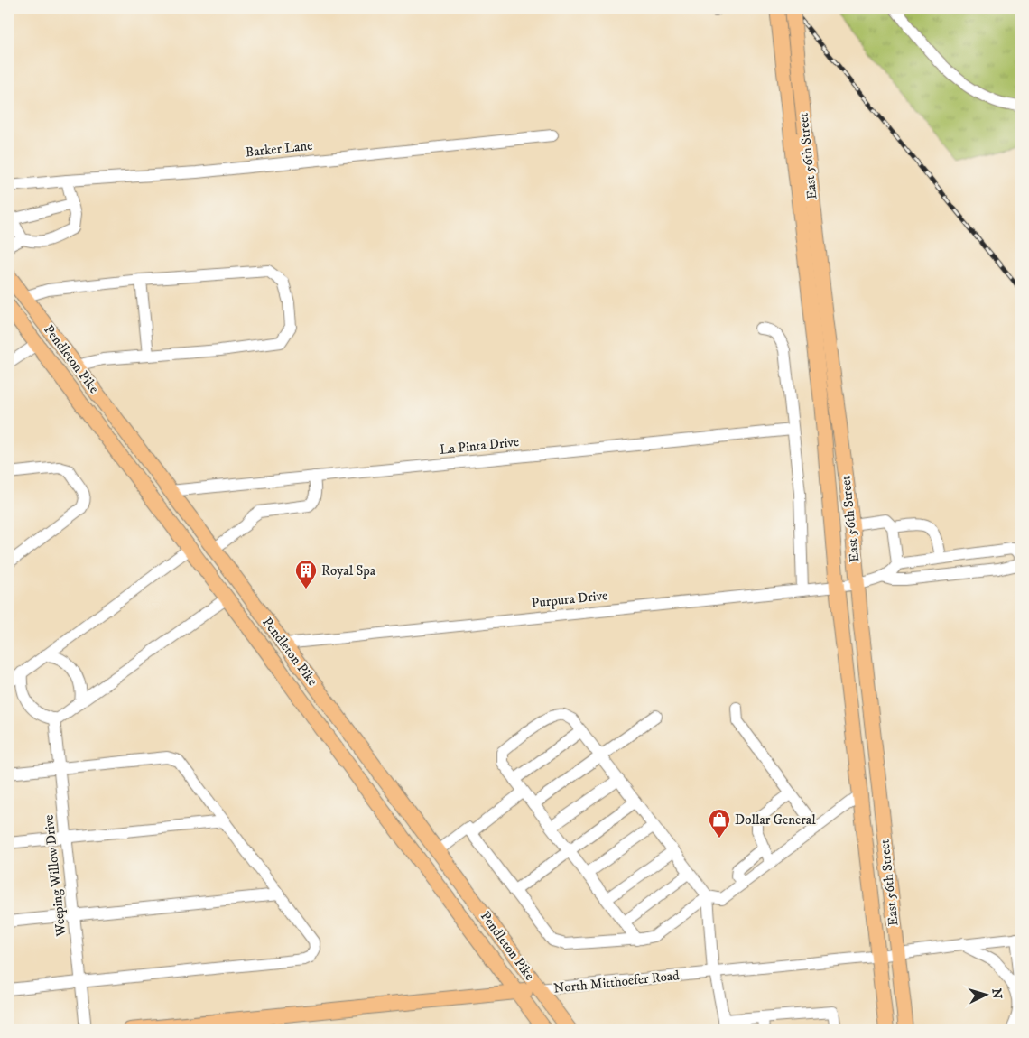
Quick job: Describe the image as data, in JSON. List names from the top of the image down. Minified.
{"streets":{"main road":["East 56th Street","Pendleton Pike","North Mitthoefer Road"],"street":["Barker Lane","La Pinta Drive","Purpura Drive","Weeping Willow Drive"]},"crossings":[["East 56th Street","Purpura Drive"],["East 56th Street","North Mitthoefer Road"],["Pendleton Pike","La Pinta Drive"],["Pendleton Pike","Purpura Drive"],["Pendleton Pike","North Mitthoefer Road"]],"places":{"building":["Royal Spa"],"shop":["Dollar General"]},"north":"right"}
